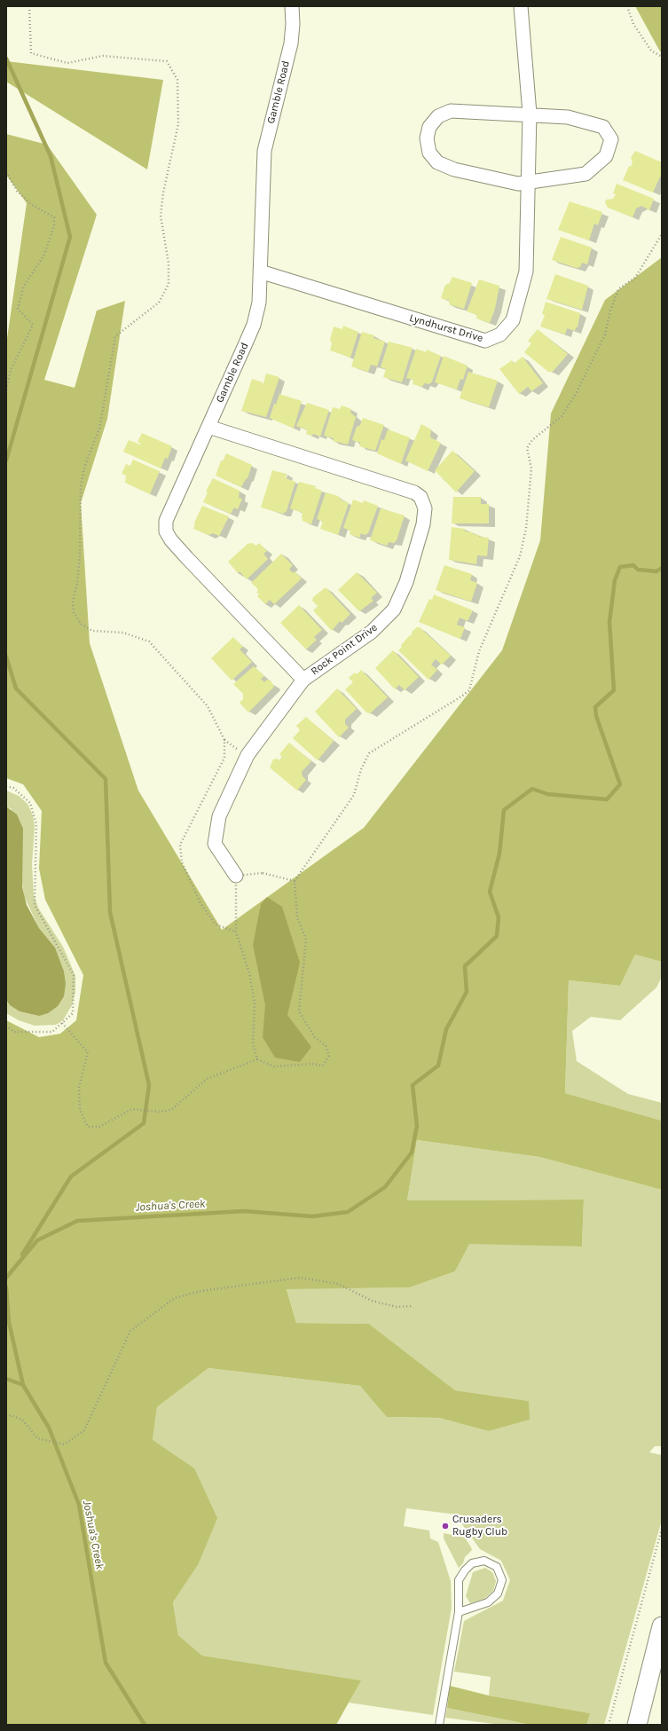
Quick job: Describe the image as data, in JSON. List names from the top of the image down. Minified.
{"streets":{"street":["Gamble Road","Lyndhurst Drive","Rock Point Drive"]},"crossings":[["Gamble Road","Lyndhurst Drive"],["Gamble Road","Rock Point Drive"]],"water":["Joshua's Creek"],"places":["Crusaders Rugby Club"]}
